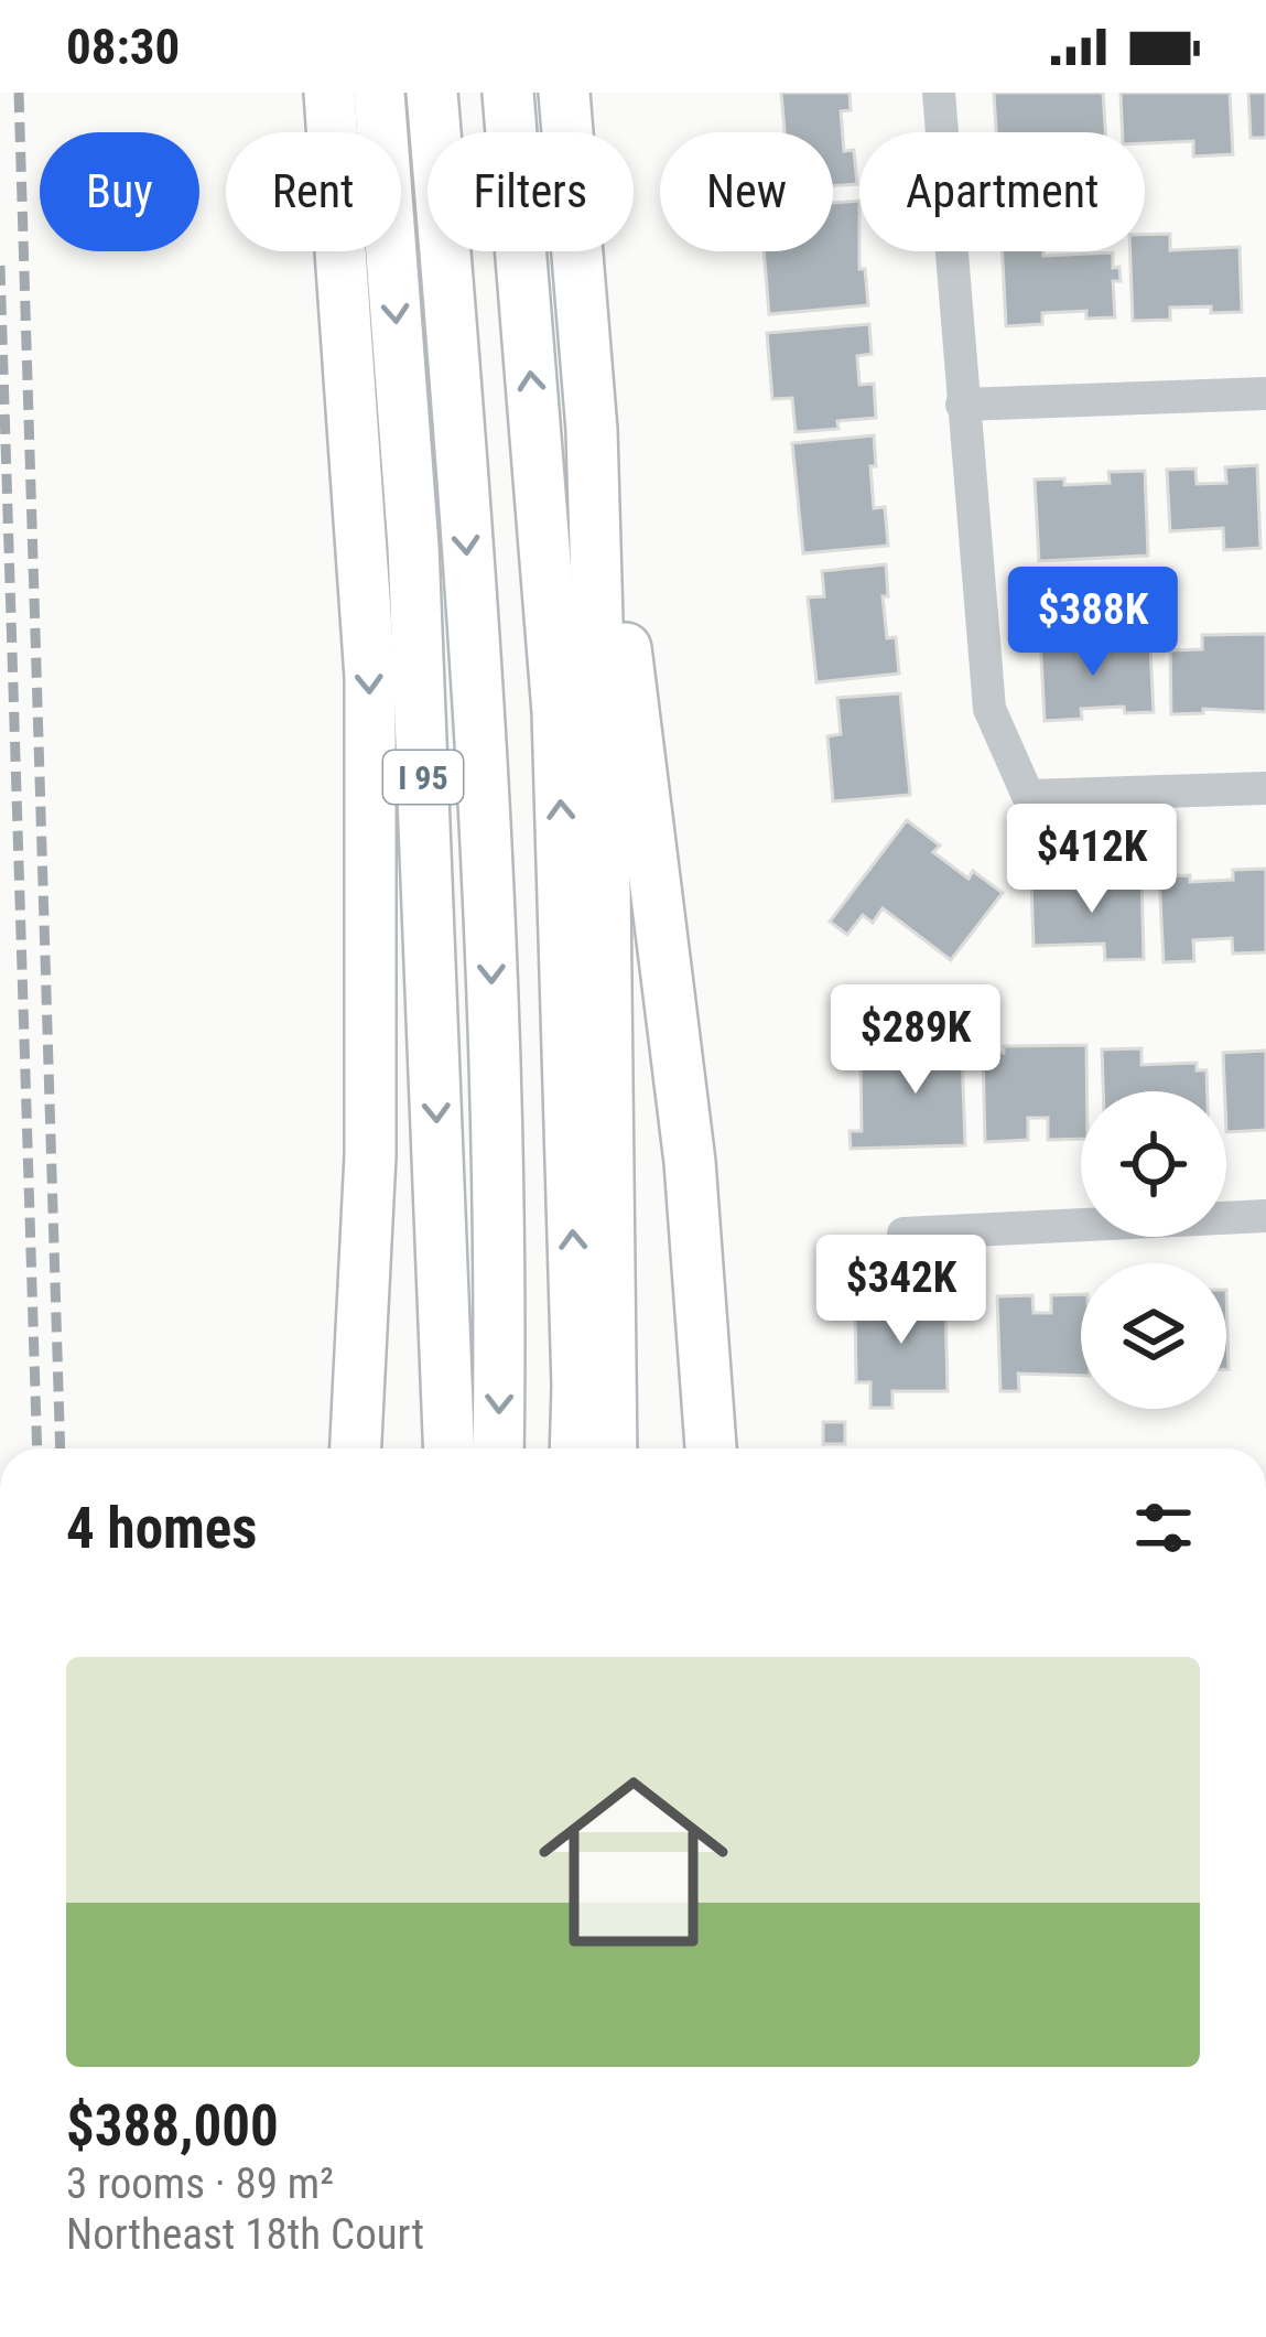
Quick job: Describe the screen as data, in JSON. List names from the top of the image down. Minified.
{"streets":{"highway":["I 95"]},"page":{"status":"08:30","chip":["Buy","Rent","Filters","New","Apartment"],"price":["$388K","$412K","$289K","$342K"],"heading":"4 homes","list":[{"name":"$388,000","note":"3 rooms · 89 m² · Northeast 18th Court"}]}}
